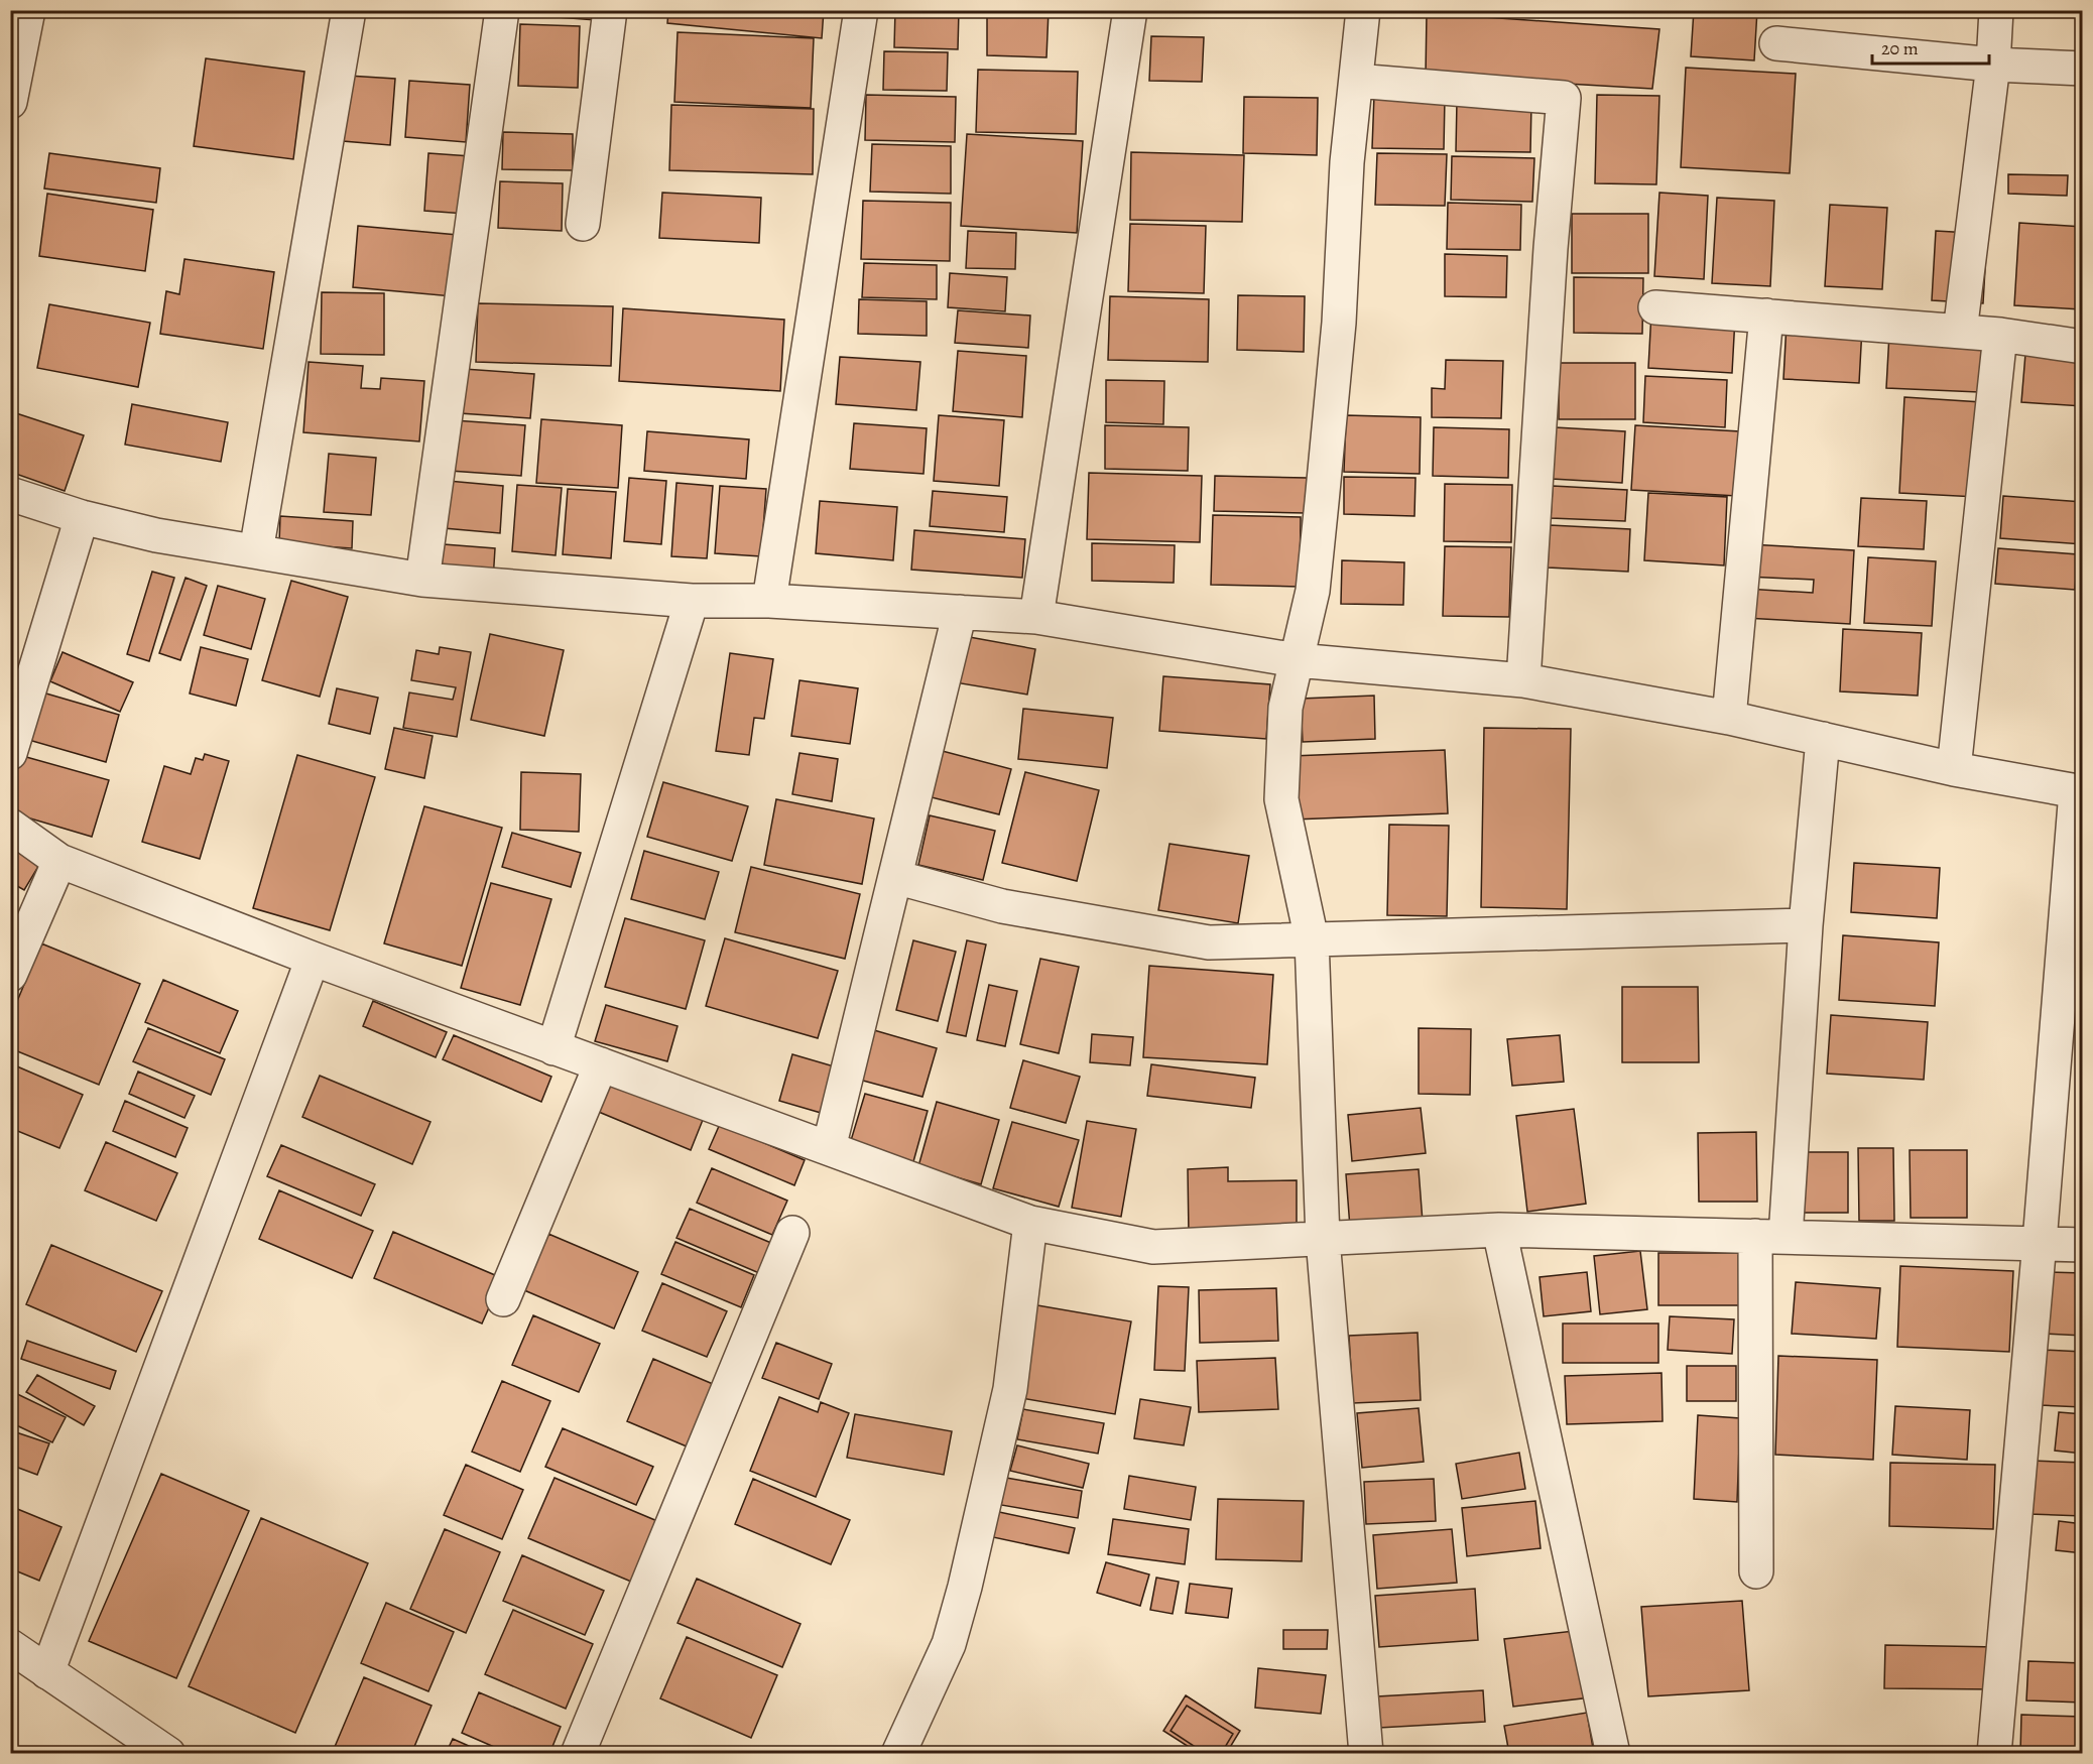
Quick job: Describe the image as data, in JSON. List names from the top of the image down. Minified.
{"scale_bar":"20 m"}
